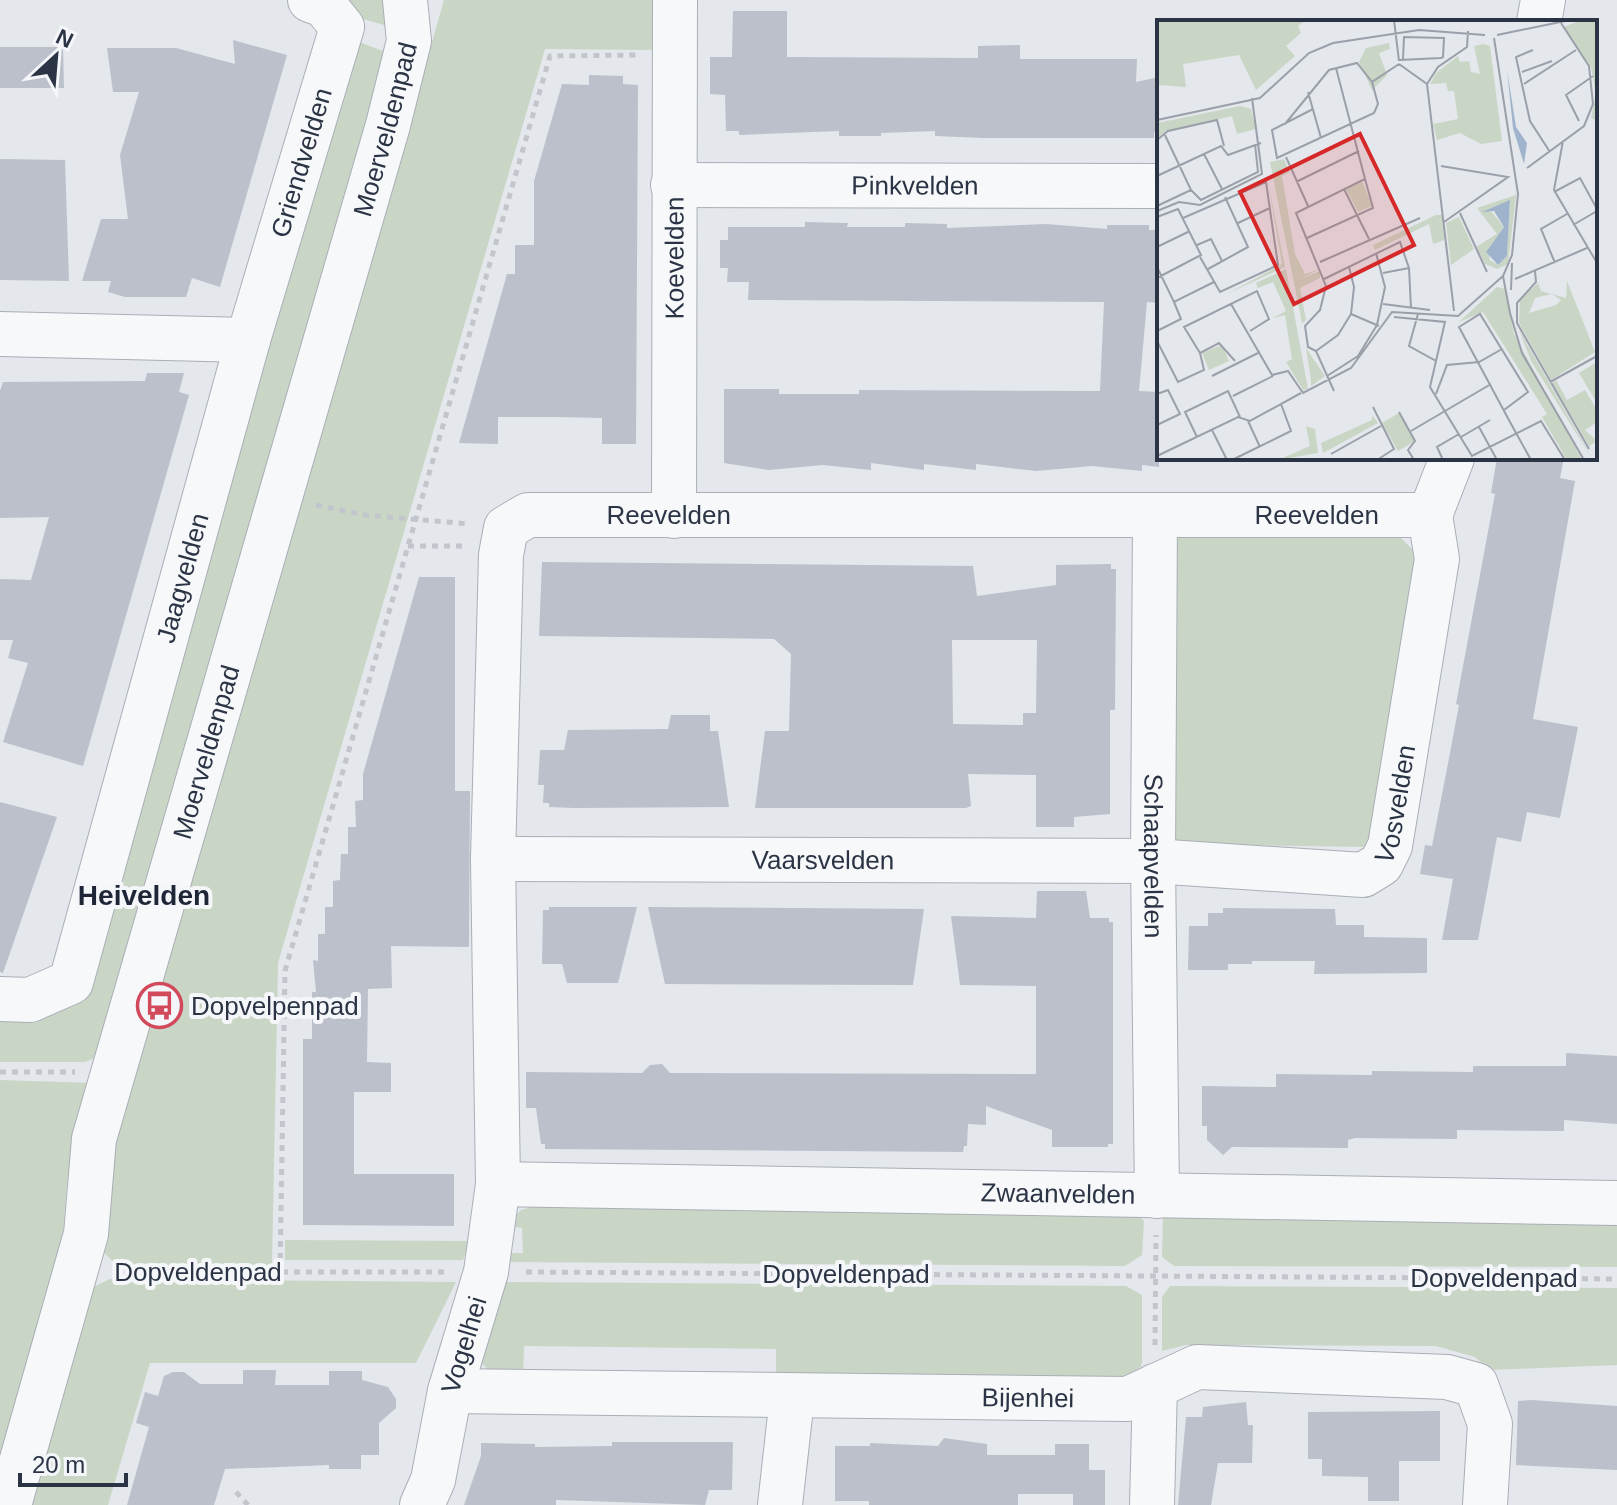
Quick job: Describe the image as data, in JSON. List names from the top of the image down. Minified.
{"streets":{"street":["Moerveldenpad","Griendvelden","Pinkvelden","Koevelden","Reevelden","Jaagvelden","Vosvelden","Schaapvelden","Vaarsvelden","Zwaanvelden","Vogelhei","Bijenhei"],"path":["Dopveldenpad"]},"crossings":[["Moerveldenpad","Dopveldenpad"],["Griendvelden","Jaagvelden"],["Pinkvelden","Koevelden"],["Koevelden","Reevelden"],["Reevelden","Vosvelden"],["Reevelden","Schaapvelden"],["Vosvelden","Schaapvelden"],["Vosvelden","Vaarsvelden"],["Schaapvelden","Vaarsvelden"],["Schaapvelden","Zwaanvelden"],["Zwaanvelden","Vogelhei"],["Dopveldenpad","Vogelhei"],["Vogelhei","Bijenhei"]],"districts":["Heivelden"],"places":{"bus stop":["Dopvelpenpad"]},"scale_bar":"20 m","north":"top right"}
